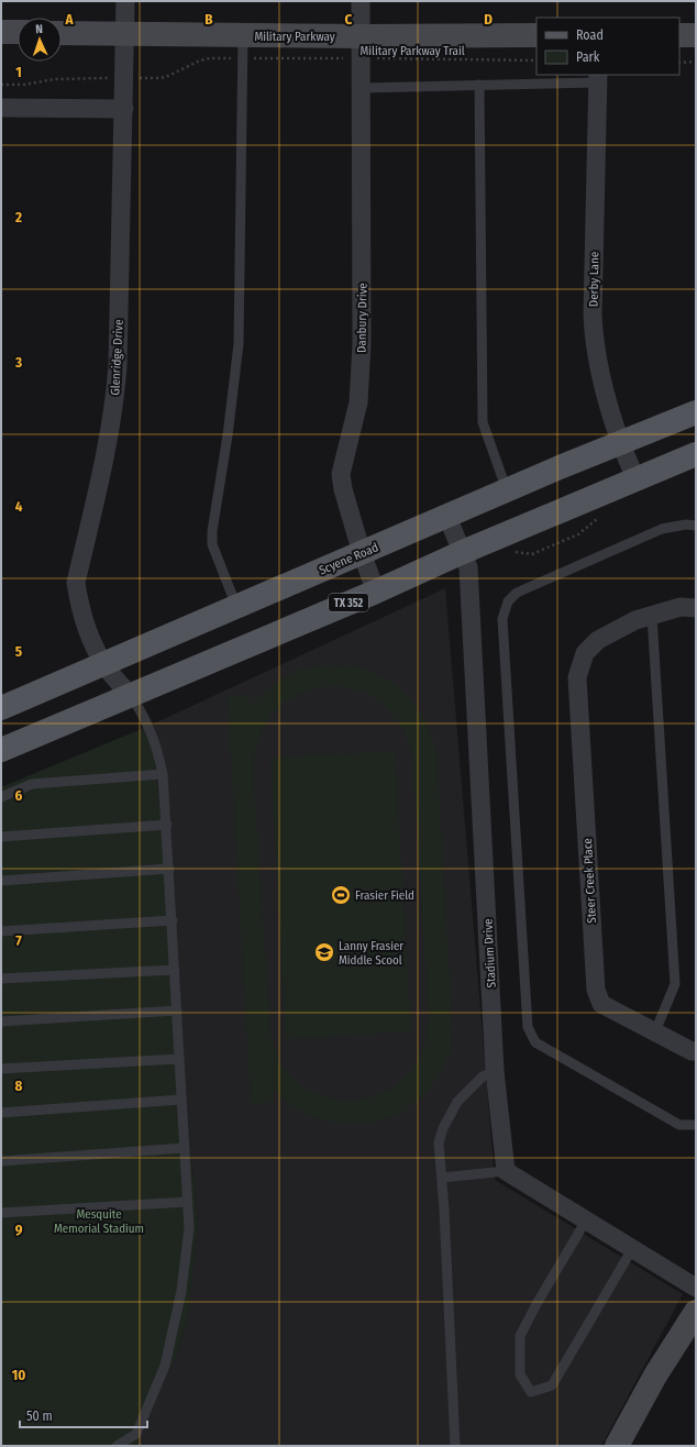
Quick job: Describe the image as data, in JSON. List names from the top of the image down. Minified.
{"streets":{"main road":["Military Parkway","Scyene Road","TX 352"],"street":["Derby Lane","Danbury Drive","Glenridge Drive","Steer Creek Place","Stadium Drive"],"path":["Military Parkway Trail"]},"crossings":[["Military Parkway","Military Parkway Trail"],["Military Parkway","Danbury Drive"],["Military Parkway","Glenridge Drive"],["Military Parkway Trail","Danbury Drive"],["Military Parkway Trail","Glenridge Drive"],["Derby Lane","Scyene Road"],["Derby Lane","TX 352"],["Danbury Drive","Scyene Road"],["Danbury Drive","TX 352"],["Glenridge Drive","Scyene Road"],["Glenridge Drive","TX 352"],["Scyene Road","Stadium Drive"],["TX 352","Stadium Drive"]],"parks":["Mesquite Memorial Stadium"],"places":{"sports":["Frasier Field"],"school or university":["Lanny Frasier Middle Scool"]},"legend":["Road","Park"],"scale_bar":"50 m","north":"top","grid":{"columns":["A","B","C","D"],"rows":["1","2","3","4","5","6","7","8","9","10"]}}
